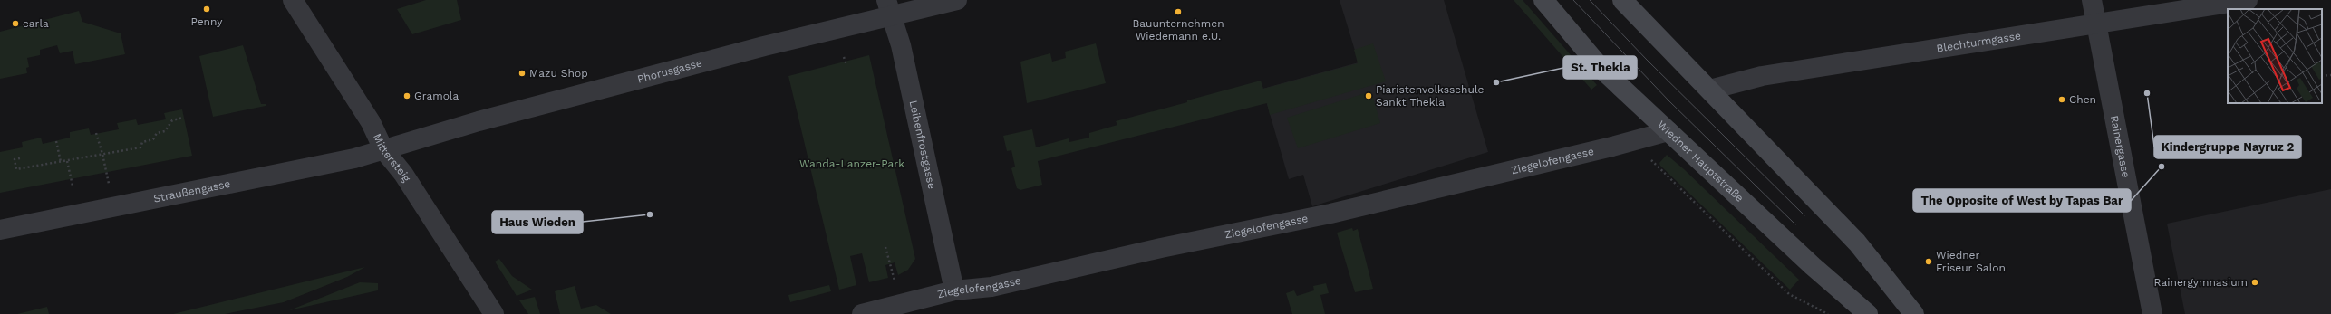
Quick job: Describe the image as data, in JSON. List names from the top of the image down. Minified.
{"streets":{"main road":["Wiedner Hauptstraße"],"street":["Blechturmgasse","Phorusgasse","Leibenfrostgasse","Rainergasse","Mittersteig","Ziegelofengasse","Straußengasse"]},"crossings":[["Blechturmgasse","Rainergasse"],["Phorusgasse","Leibenfrostgasse"],["Phorusgasse","Mittersteig"],["Phorusgasse","Straußengasse"],["Leibenfrostgasse","Ziegelofengasse"],["Mittersteig","Straußengasse"],["Ziegelofengasse","Wiedner Hauptstraße"]],"parks":["Wanda-Lanzer-Park"],"places":["Penny","Bauunternehmen Wiedemann e.U.","carla","Mazu Shop","St. Thekla","Kindergruppe Nayruz 2","Gramola","Piaristenvolksschule Sankt Thekla","Chen","The Opposite of West by Tapas Bar","Haus Wieden","Wiedner Friseur Salon","Rainergymnasium"]}
